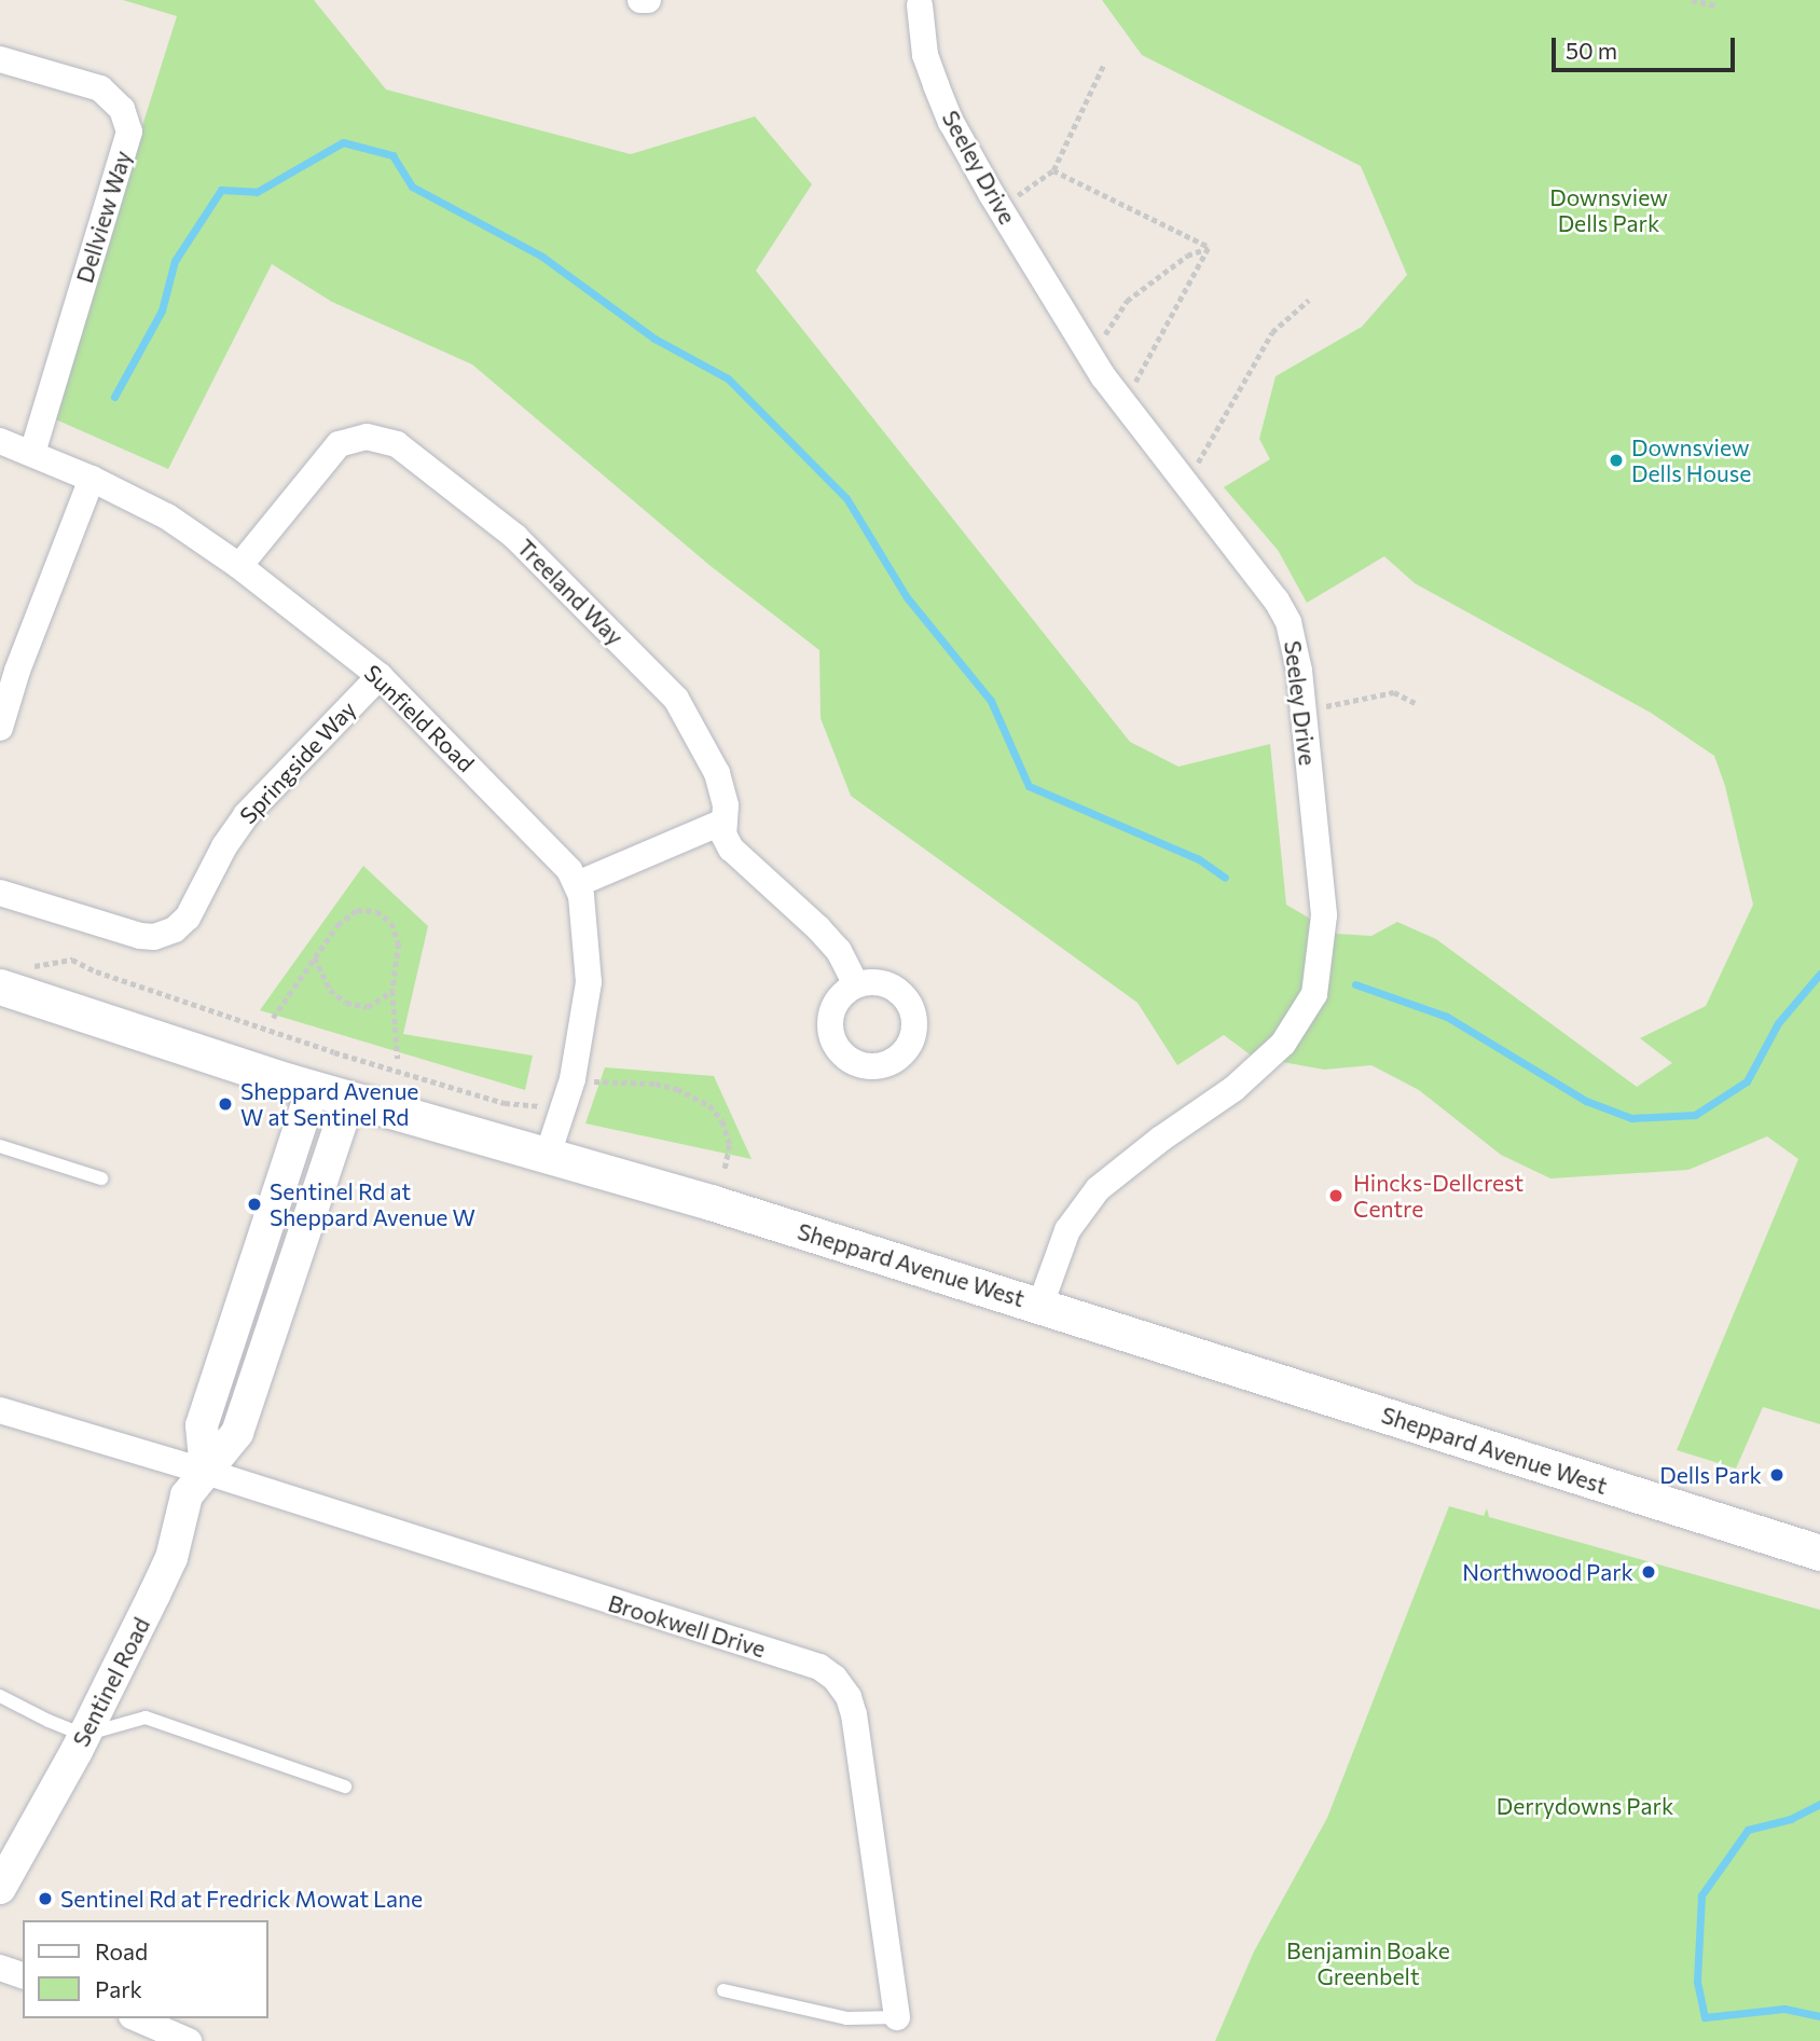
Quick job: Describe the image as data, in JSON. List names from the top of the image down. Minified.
{"streets":{"main road":["Sheppard Avenue West"],"street":["Seeley Drive","Dellview Way","Treeland Way","Sunfield Road","Springside Way","Brookwell Drive","Sentinel Road"]},"crossings":[["Seeley Drive","Sheppard Avenue West"],["Dellview Way","Sunfield Road"],["Treeland Way","Sunfield Road"],["Sunfield Road","Springside Way"],["Sunfield Road","Sheppard Avenue West"],["Sheppard Avenue West","Sentinel Road"],["Brookwell Drive","Sentinel Road"]],"parks":["Downsview Dells Park","Derrydowns Park","Benjamin Boake Greenbelt"],"places":["Downsview Dells House","Sheppard Avenue W at Sentinel Rd","Hincks-Dellcrest Centre","Sentinel Rd at Sheppard Avenue W","Dells Park","Northwood Park","Sentinel Rd at Fredrick Mowat Lane"],"legend":["Road","Park"],"scale_bar":"50 m"}
